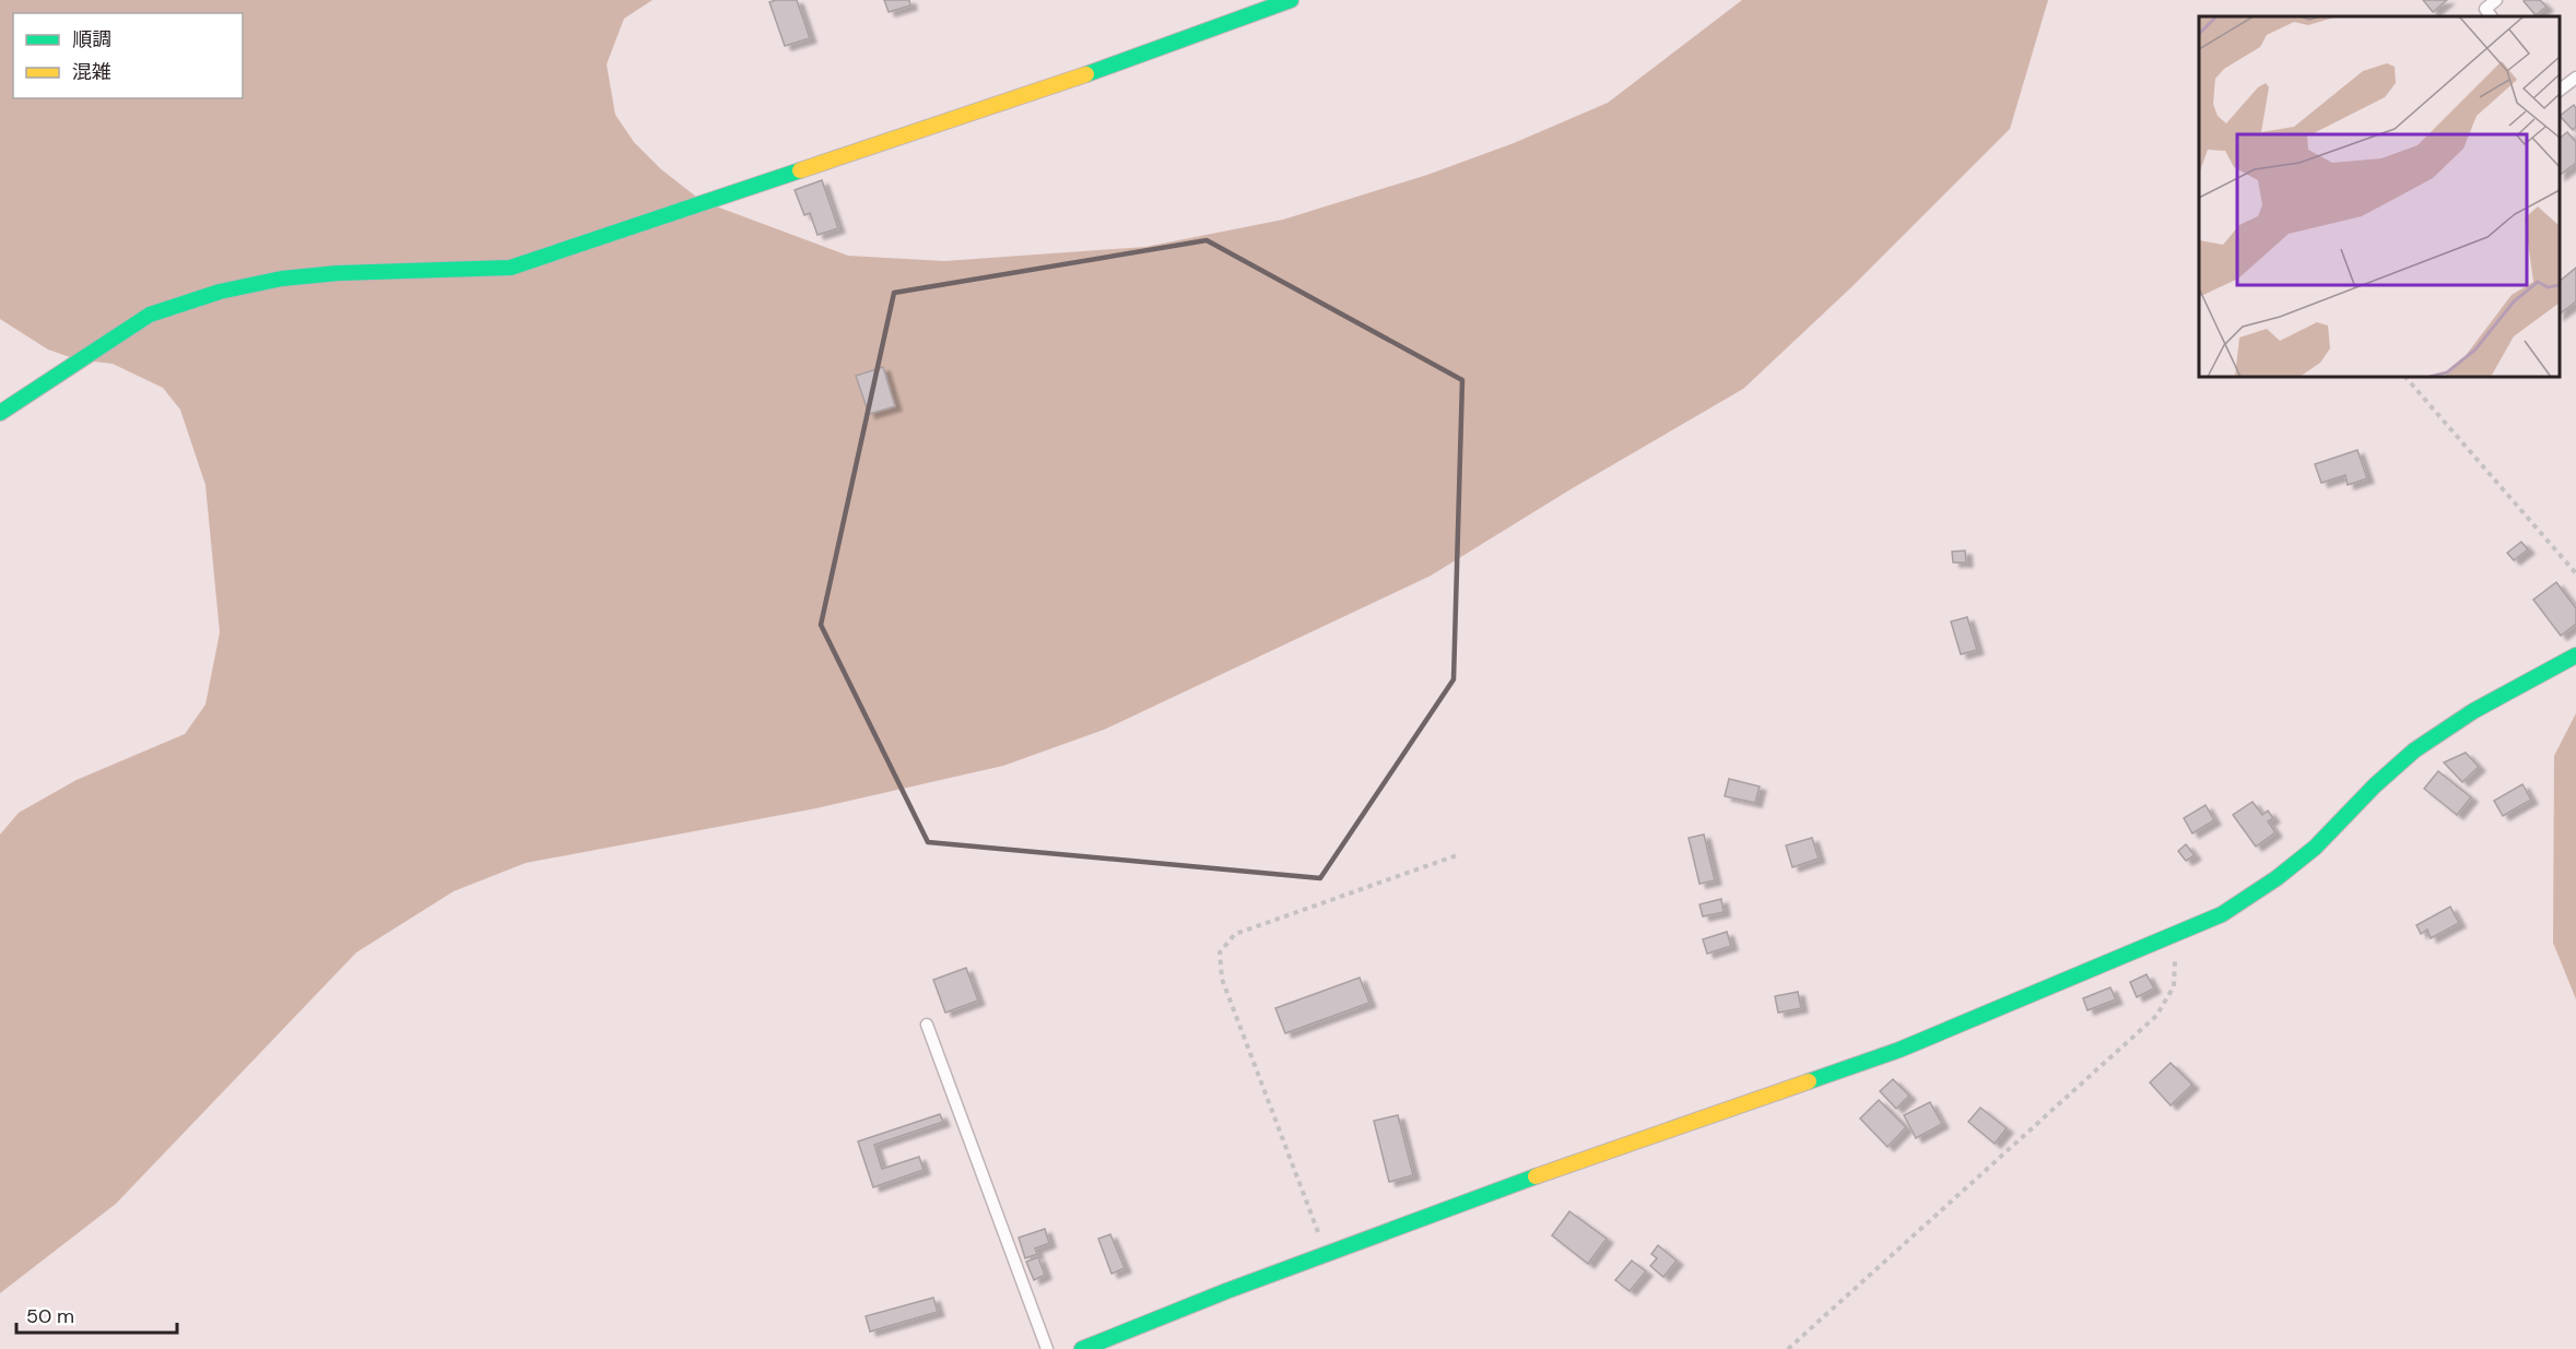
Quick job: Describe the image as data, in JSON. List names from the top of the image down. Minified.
{"legend":["順調","混雑"],"scale_bar":"50 m"}
